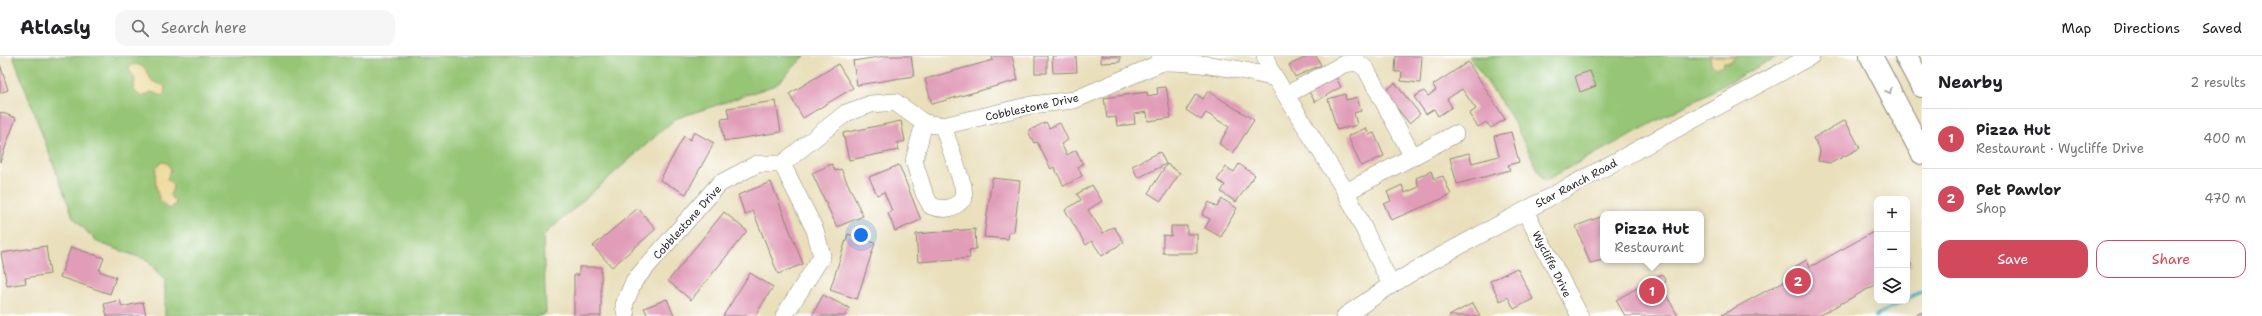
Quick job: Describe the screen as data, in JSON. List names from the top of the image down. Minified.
{"streets":{"street":["Cobblestone Drive","Star Ranch Road","Wycliffe Drive"]},"crossings":[["Star Ranch Road","Wycliffe Drive"]],"page":{"header":"Atlasly","search":"Search here","nav":["Map","Directions","Saved"],"heading":["Nearby","2 results"],"list":[{"mark":"1","name":"Pizza Hut","note":"Restaurant · Wycliffe Drive","value":"400 m"},{"mark":"2","name":"Pet Pawlor","note":"Shop","value":"470 m"}],"map_buttons":["+","−"],"popup":["Pizza Hut","Restaurant"],"buttons":["Save","Share"],"pins":["2","1"]}}
